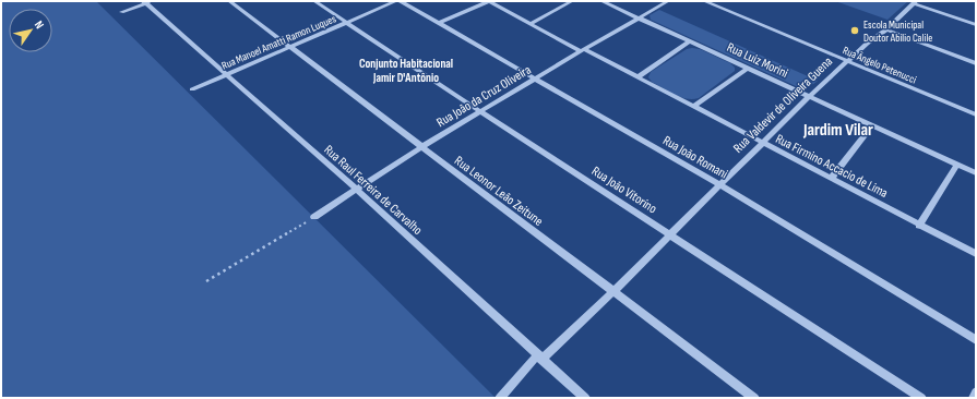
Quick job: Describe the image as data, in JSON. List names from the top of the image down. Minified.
{"streets":{"street":["Rua Manoel Amatti Ramon Luques","Rua Luiz Morini","Rua Ângelo Petenucci","Rua João da Cruz Oliveira","Rua Valdevir de Oliveira Guena","Rua João Romani","Rua Firmino Accacio de Lima","Rua Raul Ferreira de Carvalho","Rua João Vitorino","Rua Leonor Leão Zeitune"]},"crossings":[["Rua Manoel Amatti Ramon Luques","Rua Raul Ferreira de Carvalho"],["Rua Manoel Amatti Ramon Luques","Rua João Vitorino"],["Rua Manoel Amatti Ramon Luques","Rua Leonor Leão Zeitune"],["Rua Luiz Morini","Rua João da Cruz Oliveira"],["Rua Luiz Morini","Rua Valdevir de Oliveira Guena"],["Rua Ângelo Petenucci","Rua Valdevir de Oliveira Guena"],["Rua João da Cruz Oliveira","Rua João Romani"],["Rua João da Cruz Oliveira","Rua Firmino Accacio de Lima"],["Rua João da Cruz Oliveira","Rua Raul Ferreira de Carvalho"],["Rua João da Cruz Oliveira","Rua João Vitorino"],["Rua João da Cruz Oliveira","Rua Leonor Leão Zeitune"],["Rua Valdevir de Oliveira Guena","Rua João Romani"],["Rua Valdevir de Oliveira Guena","Rua Firmino Accacio de Lima"],["Rua Valdevir de Oliveira Guena","Rua Raul Ferreira de Carvalho"],["Rua Valdevir de Oliveira Guena","Rua João Vitorino"],["Rua Valdevir de Oliveira Guena","Rua Leonor Leão Zeitune"]],"districts":["Conjunto Habitacional Jamir D'Antônio","Jardim Vilar"],"places":["Escola Municipal Doutor Abílio Calile"],"north":"top right"}
